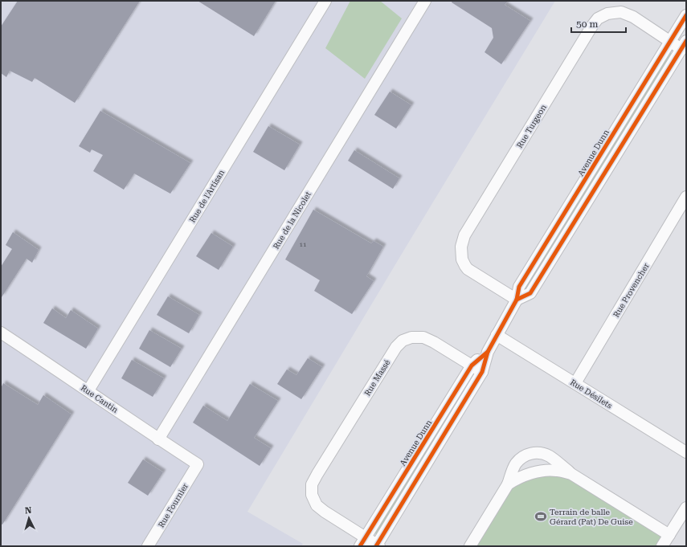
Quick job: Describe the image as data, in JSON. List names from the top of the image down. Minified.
{"streets":{"street":["Rue Turgeon","Avenue Dunn","Rue de l'Artisan","Rue de la Nicolet","Rue Provencher","Rue Massé","Rue Désilets","Rue Cantin","Rue Fournier"]},"crossings":[["Rue Turgeon","Avenue Dunn"],["Avenue Dunn","Rue Massé"],["Avenue Dunn","Rue Désilets"],["Rue de l'Artisan","Rue Cantin"],["Rue de la Nicolet","Rue Cantin"],["Rue Provencher","Rue Désilets"],["Rue Cantin","Rue Fournier"]],"places":{"sports":["Terrain de balle Gérard (Pat) De Guise"]},"house_numbers":["11"],"scale_bar":"50 m","north":"top"}
